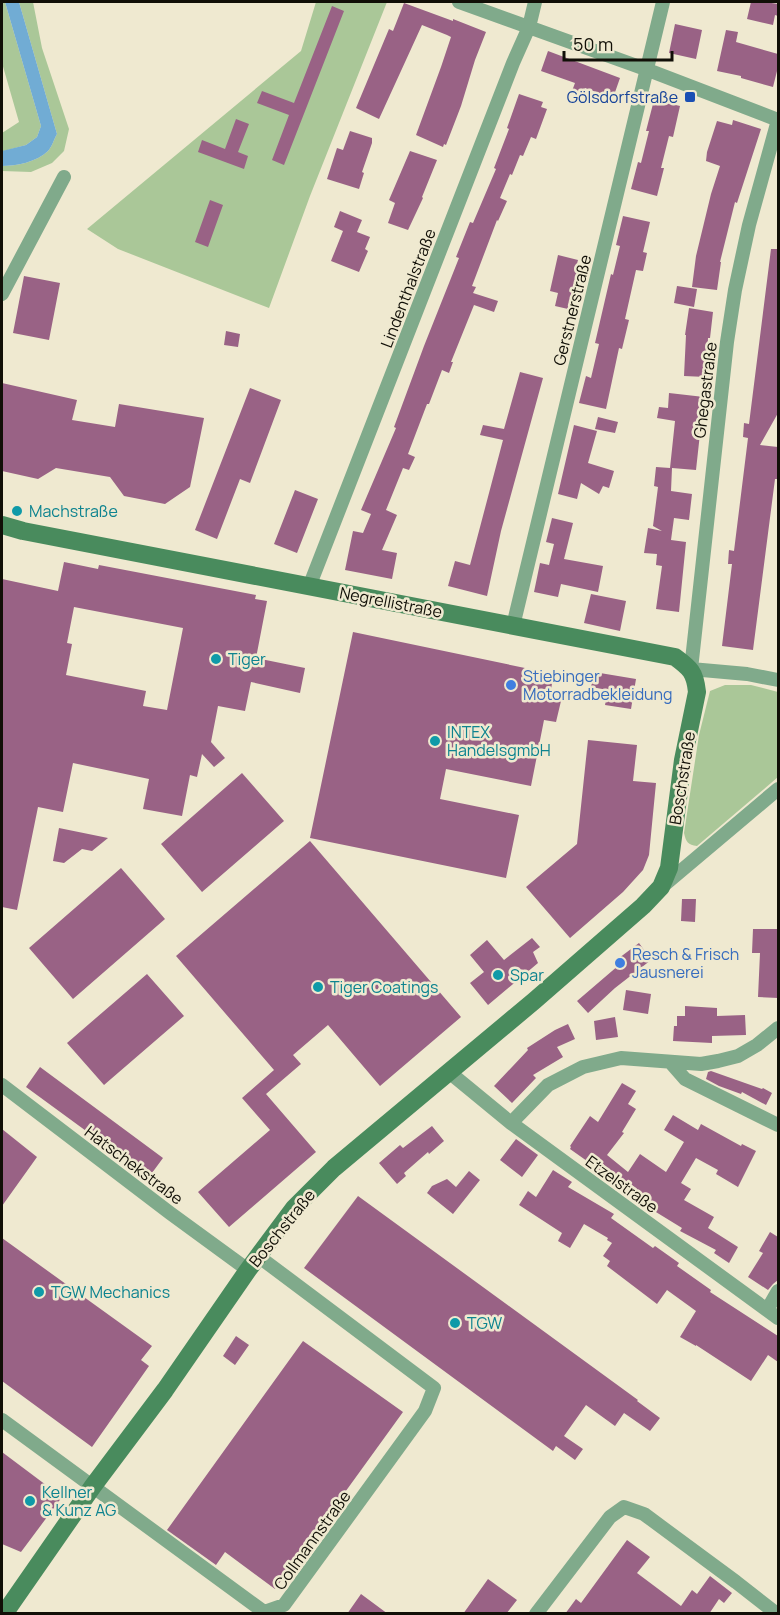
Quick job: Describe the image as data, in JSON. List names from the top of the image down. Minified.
{"streets":{"main road":["Negrellistraße","Boschstraße"],"street":["Lindenthalstraße","Gerstnerstraße","Ghegastraße","Hatschekstraße","Etzelstraße","Collmannstraße"]},"crossings":[["Lindenthalstraße","Negrellistraße"],["Gerstnerstraße","Negrellistraße"],["Ghegastraße","Negrellistraße"],["Ghegastraße","Boschstraße"],["Negrellistraße","Boschstraße"],["Boschstraße","Hatschekstraße"],["Boschstraße","Etzelstraße"],["Boschstraße","Collmannstraße"],["Hatschekstraße","Collmannstraße"]],"places":{"transit":["Gölsdorfstraße"],"other":["Machstraße","Tiger","Stiebinger Motorradbekleidung","INTEX HandelsgmbH","Resch & Frisch Jausnerei","Spar","Tiger Coatings","TGW Mechanics","TGW","Kellner & Kunz AG"]},"scale_bar":"50 m"}
